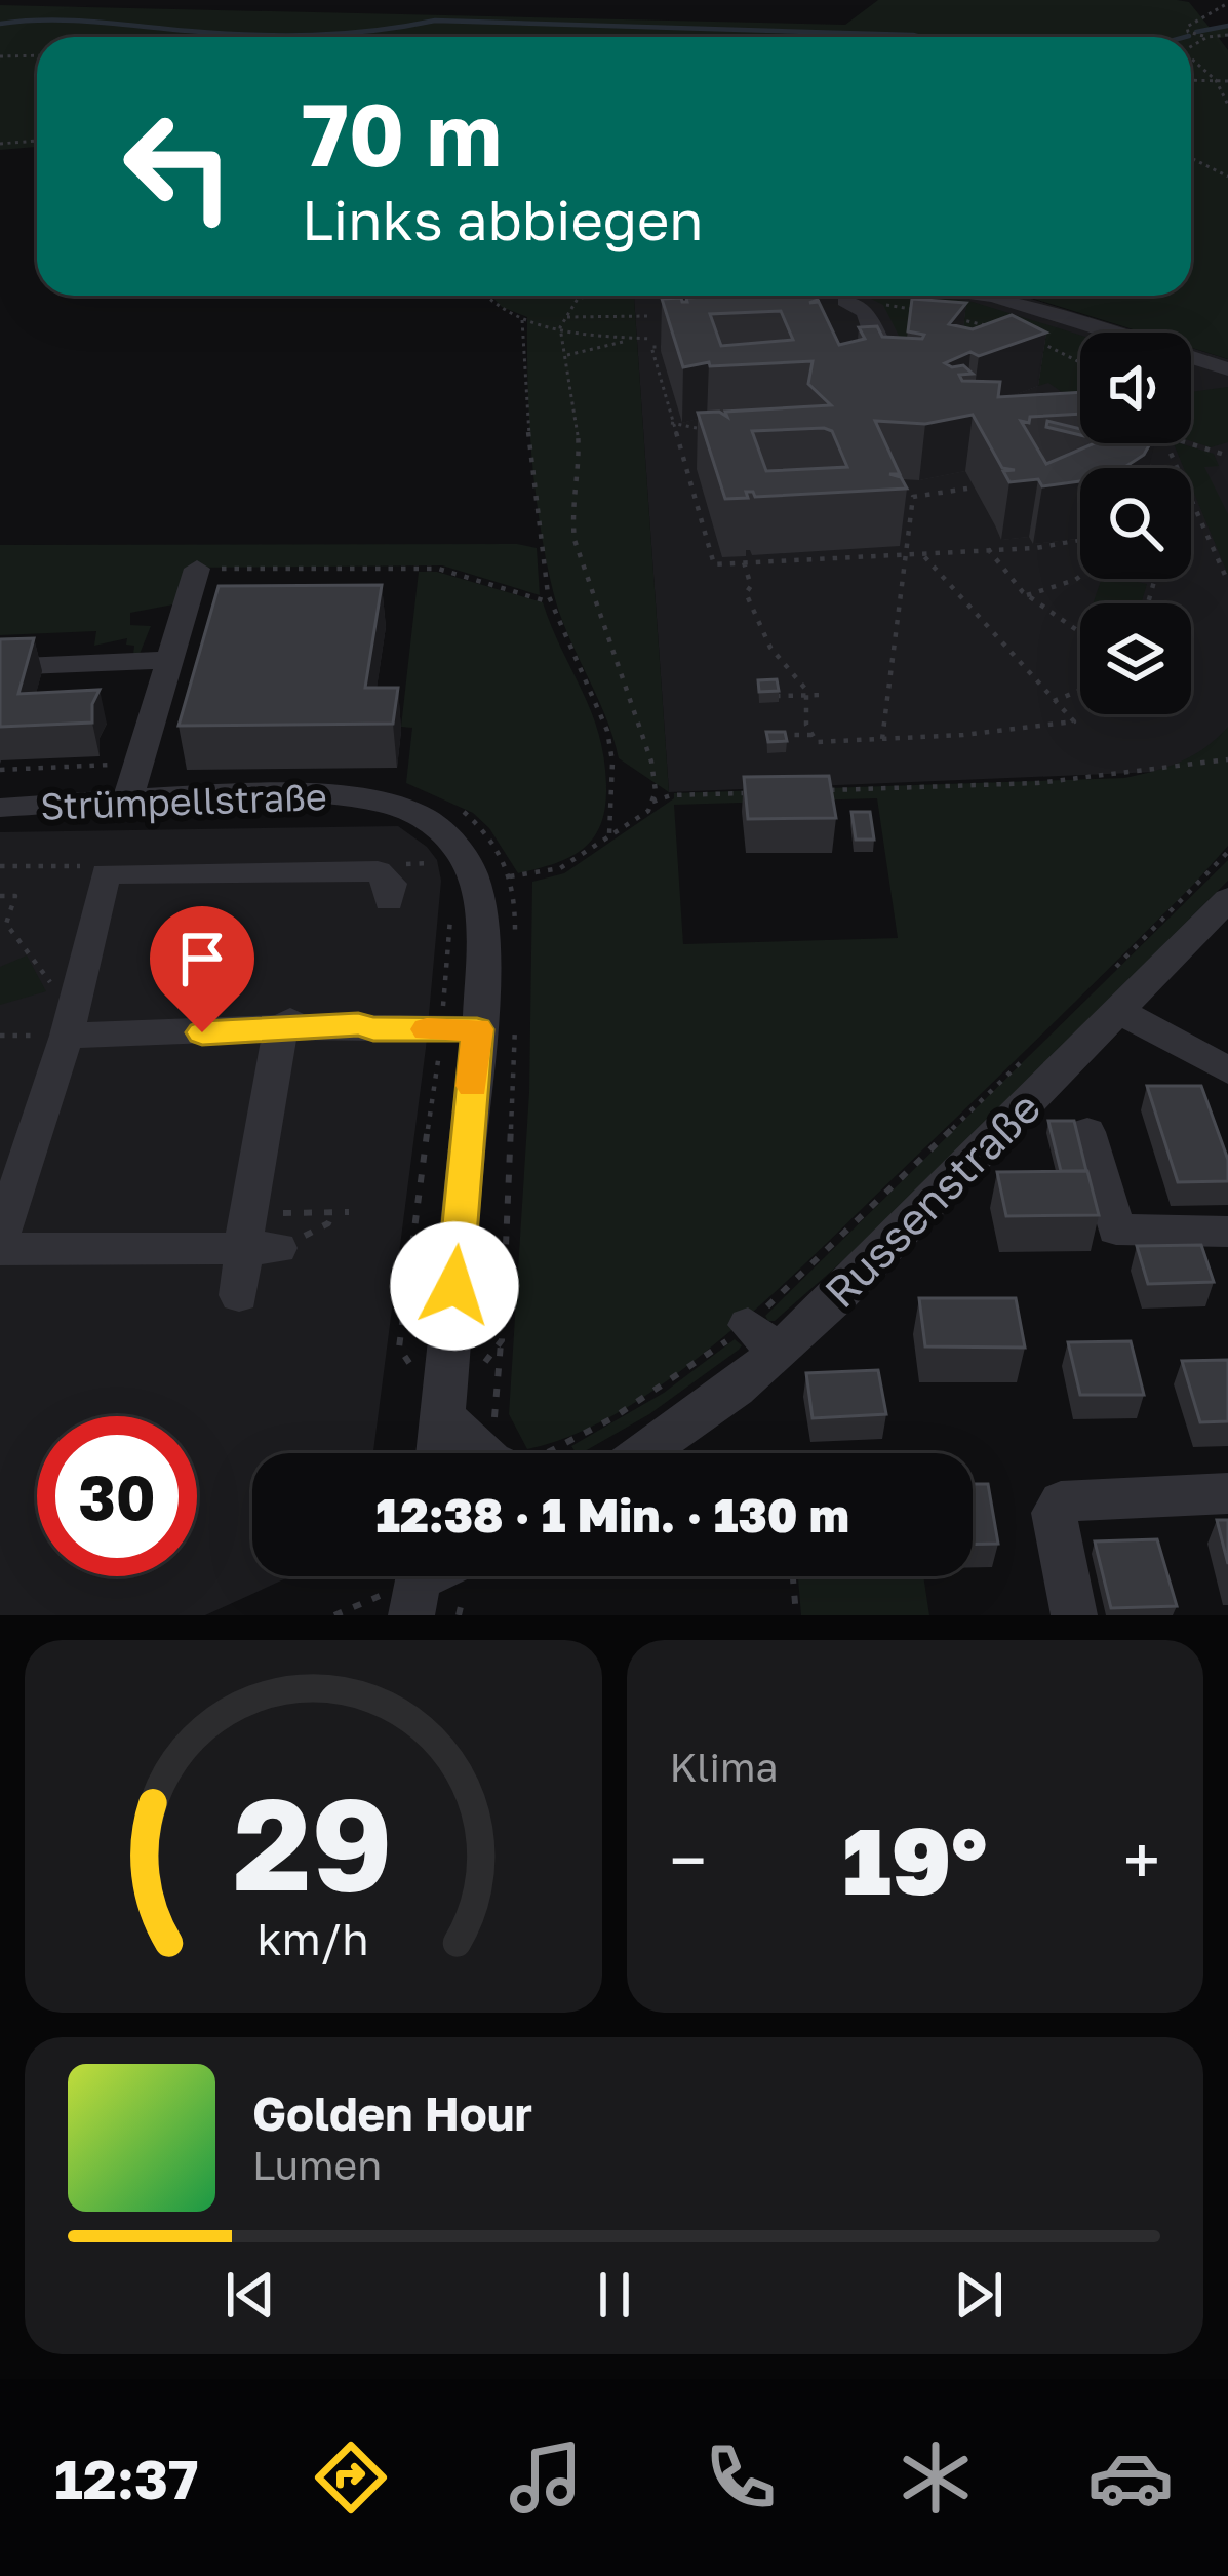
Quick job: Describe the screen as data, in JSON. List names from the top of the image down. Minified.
{"streets":{"street":["Strümpellstraße","Russenstraße"]},"page":{"turn":["70 m","Links abbiegen"],"limit":"30","trip":"12:38 · 1 Min. · 130 m","tile":"Klima","heat":["−","19°","+"],"song":["Golden Hour","Lumen"],"tabs":"12:37","gauge":["29","km/h"]}}
